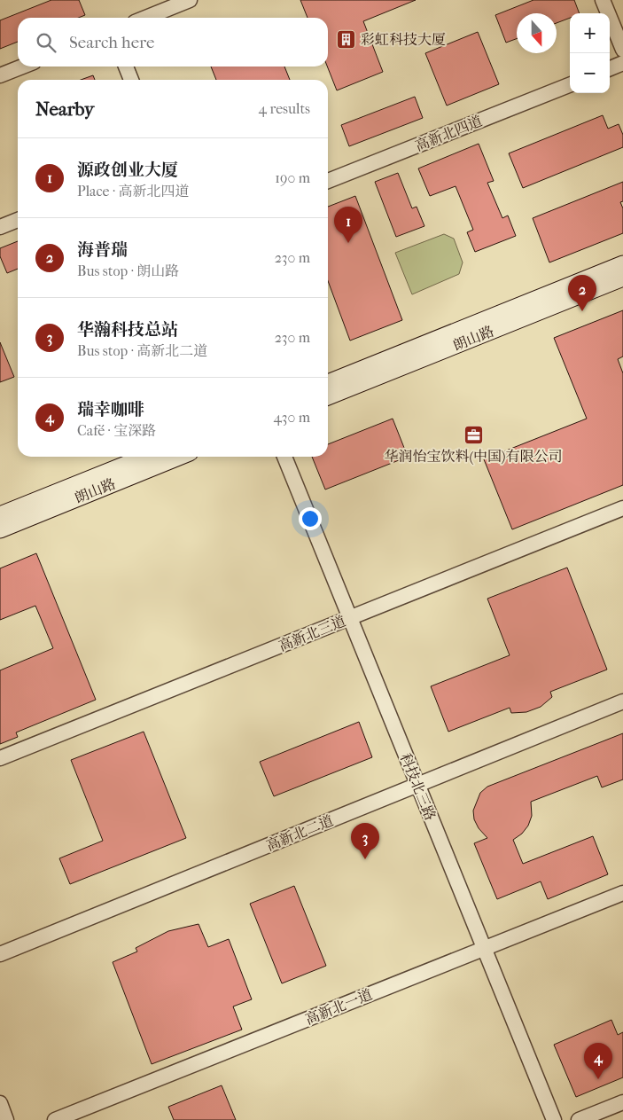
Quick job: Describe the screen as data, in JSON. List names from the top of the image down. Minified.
{"streets":{"main road":["朗山路"],"street":["高新北四道","高新北三道","科技北三路","高新北二道","高新北一道"]},"crossings":[["高新北三道","科技北三路"],["科技北三路","高新北二道"],["科技北三路","高新北一道"]],"places":{"building":["彩虹科技大厦"],"office":["华润怡宝饮料(中国)有限公司"]},"north":"bottom","page":{"map_buttons":["+","−"],"search":"Search here","heading":["Nearby","4 results"],"list":[{"mark":"1","name":"源政创业大厦","note":"Place · 高新北四道","value":"190 m"},{"mark":"2","name":"海普瑞","note":"Bus stop · 朗山路","value":"230 m"},{"mark":"3","name":"华瀚科技总站","note":"Bus stop · 高新北二道","value":"230 m"},{"mark":"4","name":"瑞幸咖啡","note":"Café · 宝深路","value":"430 m"}],"pins":["1","2","3","4"]}}
